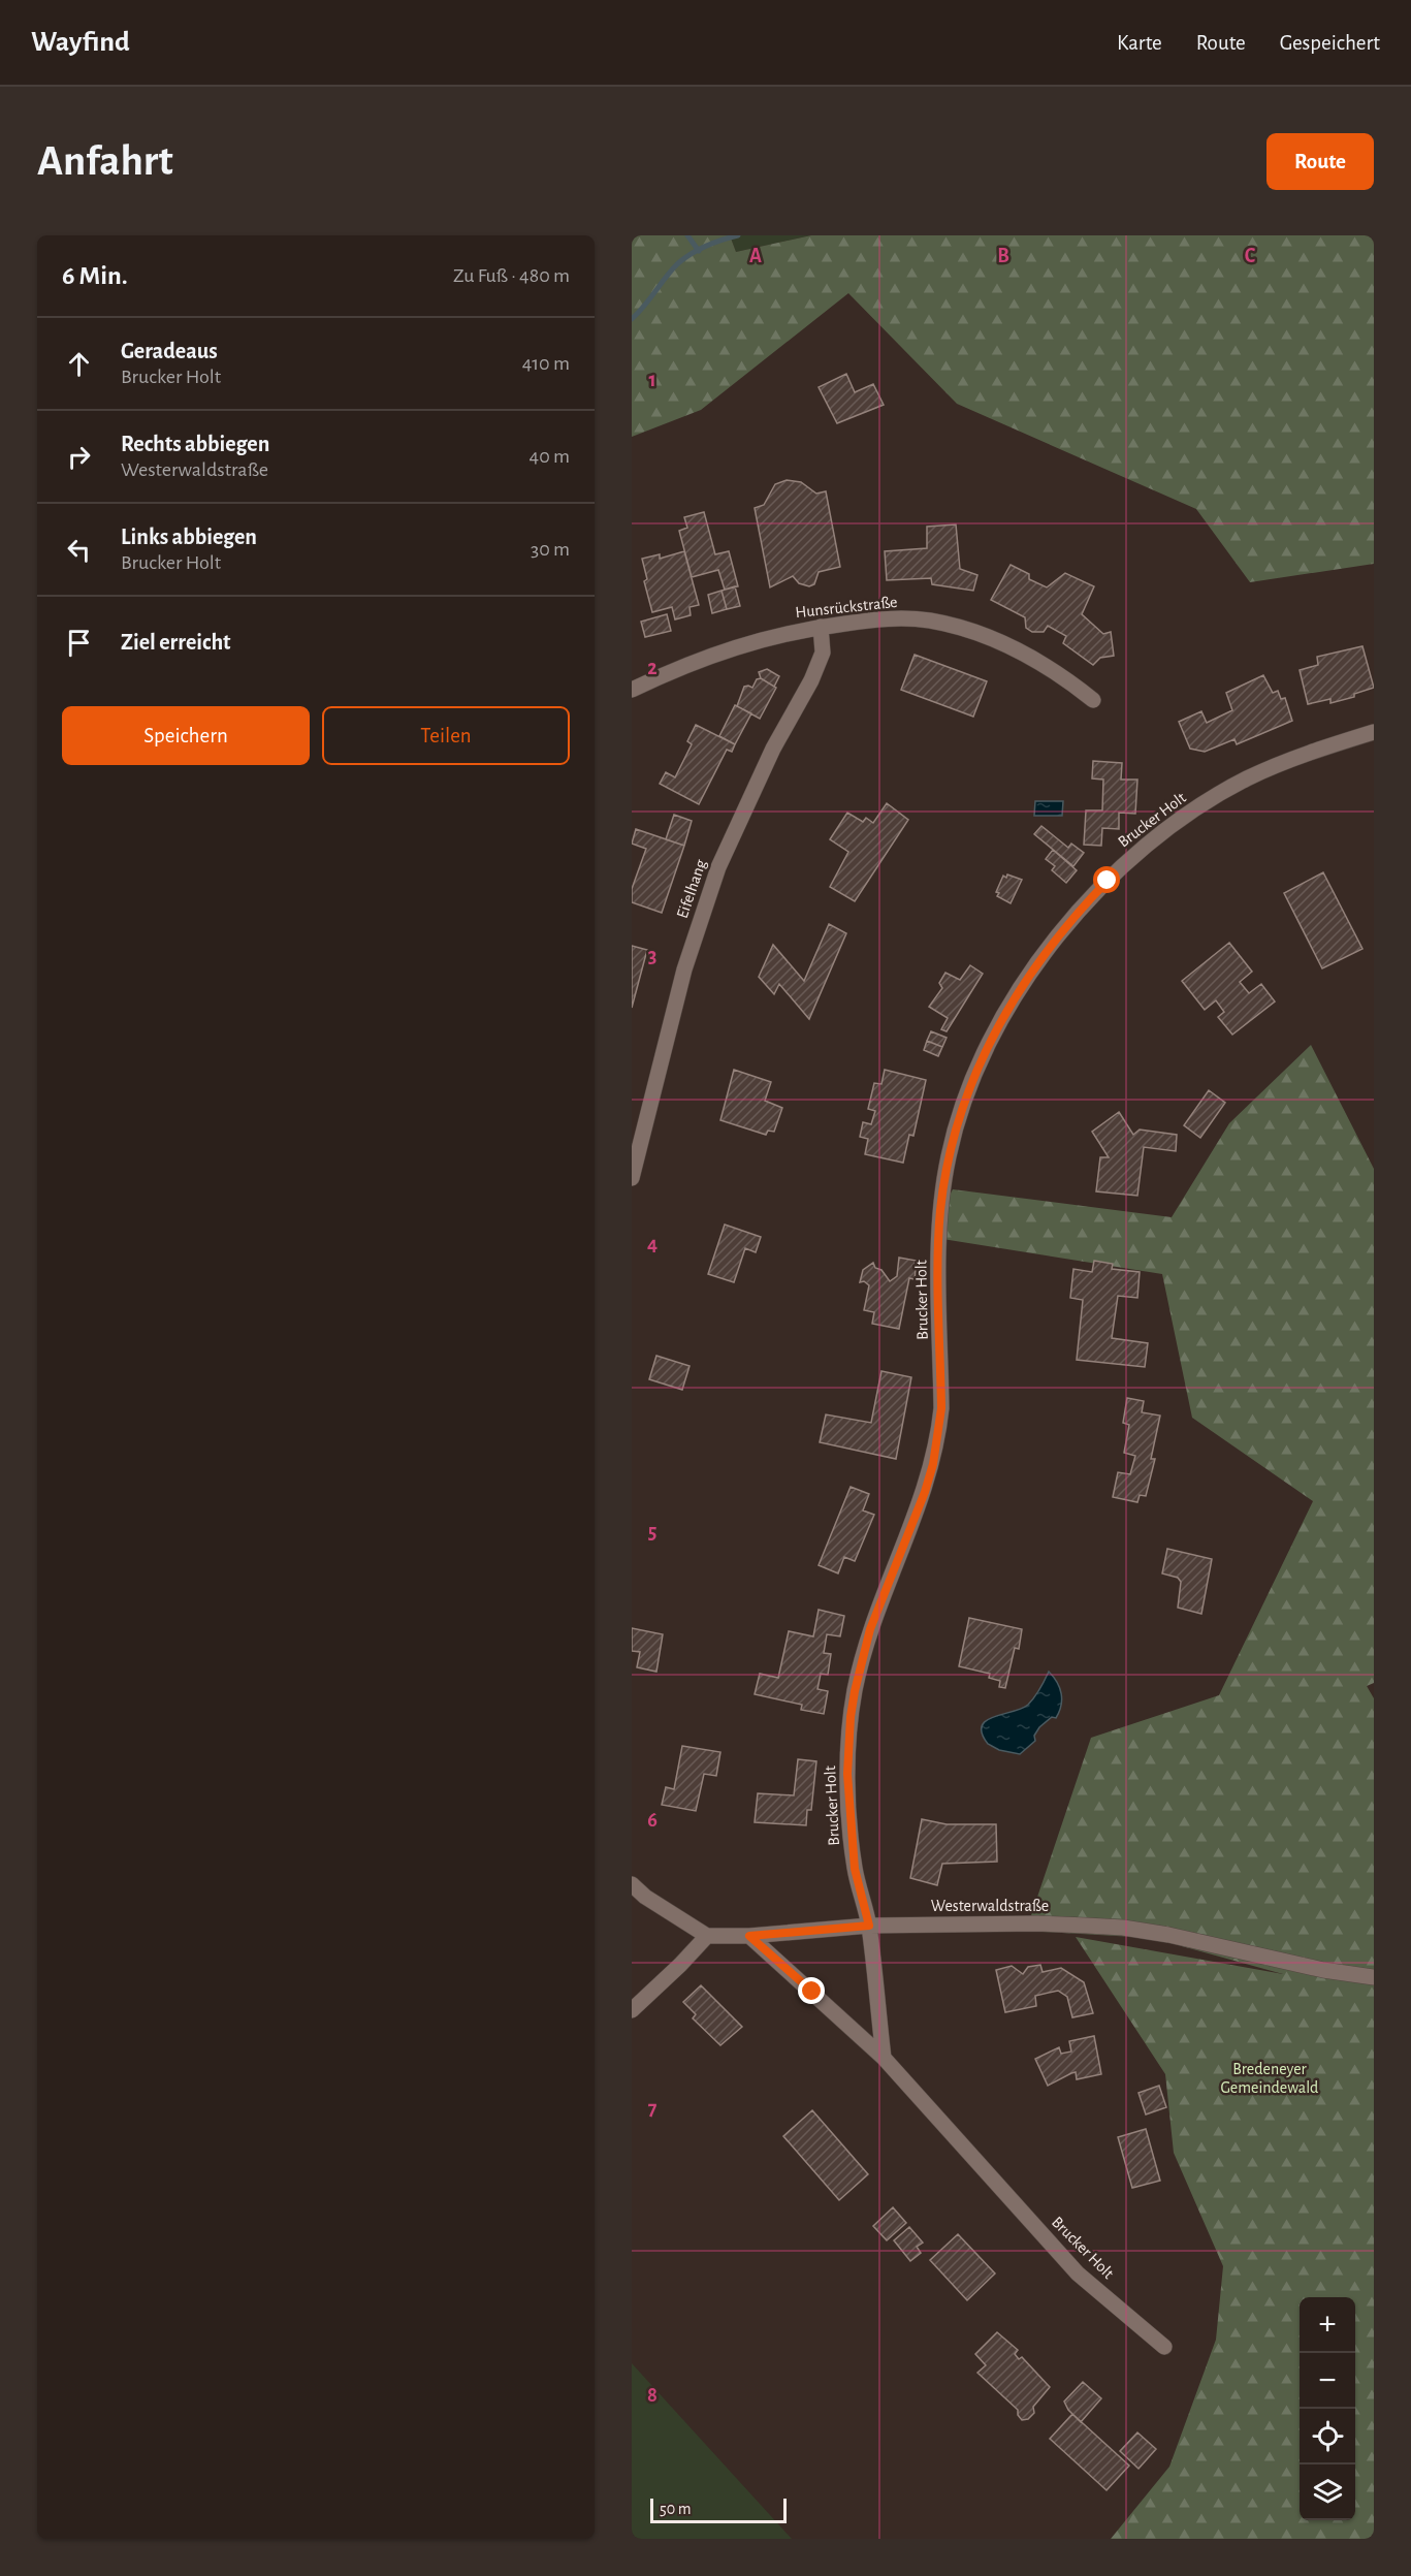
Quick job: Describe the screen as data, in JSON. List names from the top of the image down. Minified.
{"streets":{"street":["Hunsrückstraße","Brucker Holt","Eifelhang","Westerwaldstraße"]},"crossings":[["Hunsrückstraße","Eifelhang"],["Brucker Holt","Westerwaldstraße"]],"parks":["Bredeneyer Gemeindewald"],"scale_bar":"50 m","page":{"header":"Wayfind","nav":["Karte","Route","Gespeichert"],"buttons":["Route",["Speichern","Teilen"]],"title":"Anfahrt","heading":["6 Min.","Zu Fuß · 480 m"],"list":[["Geradeaus","Brucker Holt","410 m"],["Rechts abbiegen","Westerwaldstraße","40 m"],["Links abbiegen","Brucker Holt","30 m"],"Ziel erreicht"],"map_buttons":["+","−"],"scale":"50 m"},"grid":{"columns":["A","B","C"],"rows":["1","2","3","4","5","6","7","8"]}}
